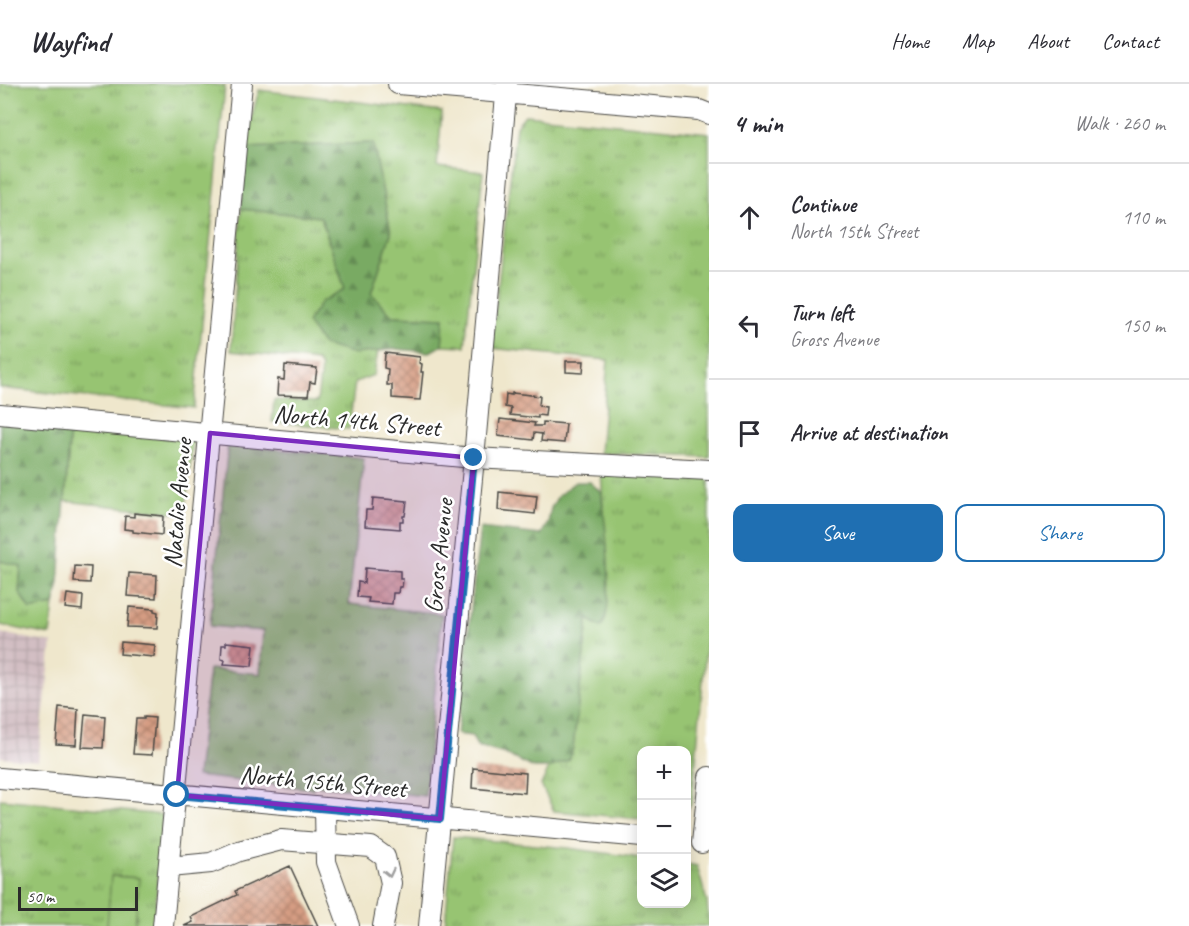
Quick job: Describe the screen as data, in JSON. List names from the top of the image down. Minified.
{"streets":{"street":["North 14th Street","Natalie Avenue","Gross Avenue","North 15th Street"]},"crossings":[["North 14th Street","Natalie Avenue"],["North 14th Street","Gross Avenue"],["Natalie Avenue","North 15th Street"],["Gross Avenue","North 15th Street"]],"scale_bar":"50 m","page":{"header":"Wayfind","nav":["Home","Map","About","Contact"],"heading":["4 min","Walk · 260 m"],"list":[["Continue","North 15th Street","110 m"],["Turn left","Gross Avenue","150 m"],"Arrive at destination"],"buttons":["Save","Share"],"map_buttons":["+","−"],"scale":"50 m"}}
